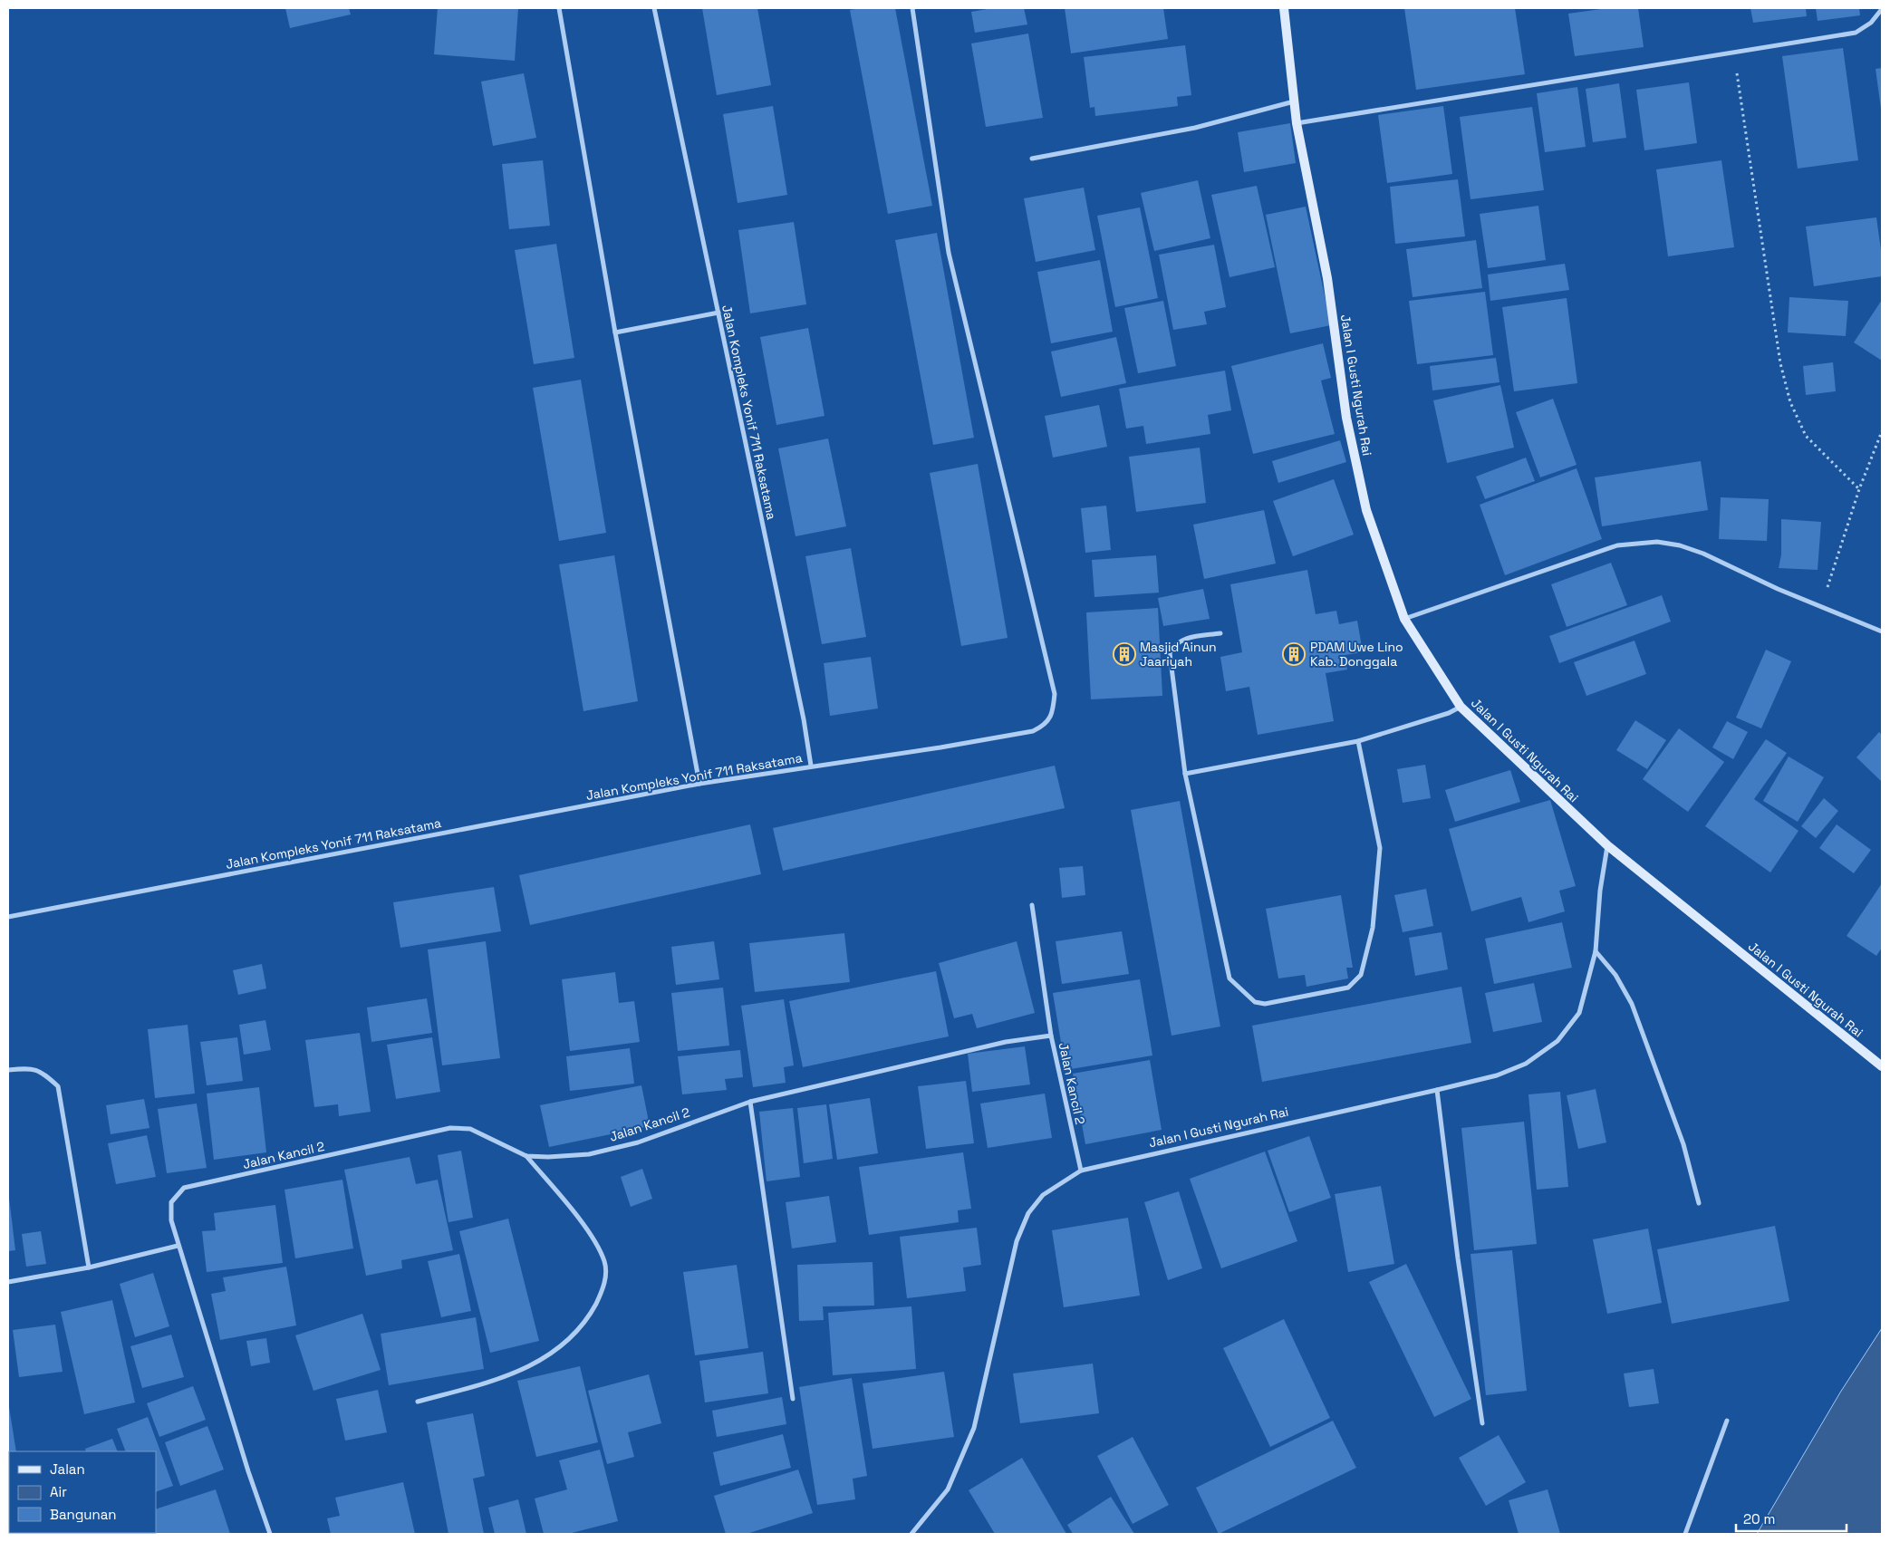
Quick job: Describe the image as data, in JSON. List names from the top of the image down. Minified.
{"streets":{"main road":["Jalan I Gusti Ngurah Rai"],"street":["Jalan Kompleks Yonif 711 Raksatama","Jalan Kancil 2"]},"crossings":[["Jalan I Gusti Ngurah Rai","Jalan Kancil 2"]],"places":{"building":["Masjid Ainun Jaariyah","PDAM Uwe Lino Kab. Donggala"]},"legend":["Jalan","Air","Bangunan"],"scale_bar":"20 m"}
